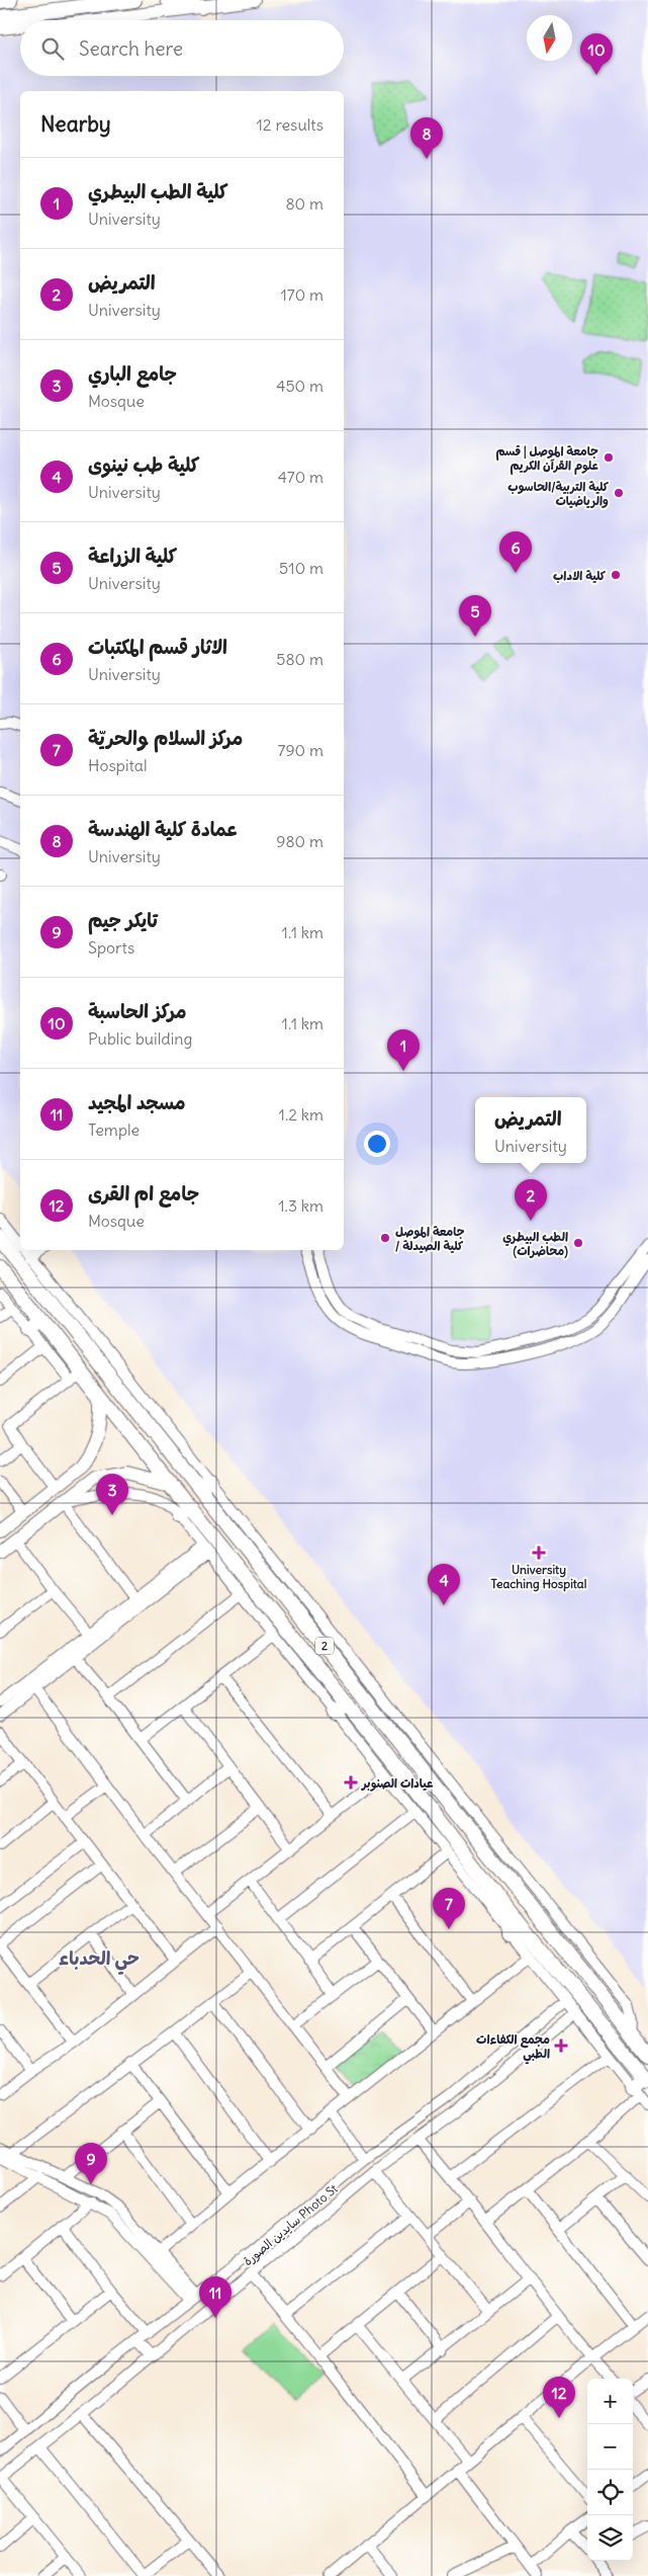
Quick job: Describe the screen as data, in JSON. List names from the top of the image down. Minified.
{"streets":{"highway":["2"],"street":["سايدين الصورة Photo St"]},"districts":["حي الحدباء"],"places":{"other":["جامعة الموصل | قسم علوم القرآن الكريم","كلية التربية/الحاسوب والرياضيات","كلية الاداب","جامعة الموصل / كلية الصيدلة","الطب البيطري (محاضرات)"],"health":["University Teaching Hospital","عيادات الصنوبر","مجمع الكفاءات الطبي"]},"north":"bottom","page":{"search":"Search here","pins":["10","8","6","5","1","2","3","4","7","9","11","12"],"heading":["Nearby","12 results"],"list":[{"mark":"1","name":"كلية الطب البيطري","note":"University","value":"80 m"},{"mark":"2","name":"التمريض","note":"University","value":"170 m"},{"mark":"3","name":"جامع الباري","note":"Mosque","value":"450 m"},{"mark":"4","name":"كلية طب نينوى","note":"University","value":"470 m"},{"mark":"5","name":"كلية الزراعة","note":"University","value":"510 m"},{"mark":"6","name":"الاثار قسم المكتبات","note":"University","value":"580 m"},{"mark":"7","name":"مركز السلام والحريّة","note":"Hospital","value":"790 m"},{"mark":"8","name":"عمادة كلية الهندسة","note":"University","value":"980 m"},{"mark":"9","name":"تايكر جيم","note":"Sports","value":"1.1 km"},{"mark":"10","name":"مركز الحاسبة","note":"Public building","value":"1.1 km"},{"mark":"11","name":"مسجد المجيد","note":"Temple","value":"1.2 km"},{"mark":"12","name":"جامع ام القرى","note":"Mosque","value":"1.3 km"}],"popup":["التمريض","University"],"map_buttons":["+","−"]}}
